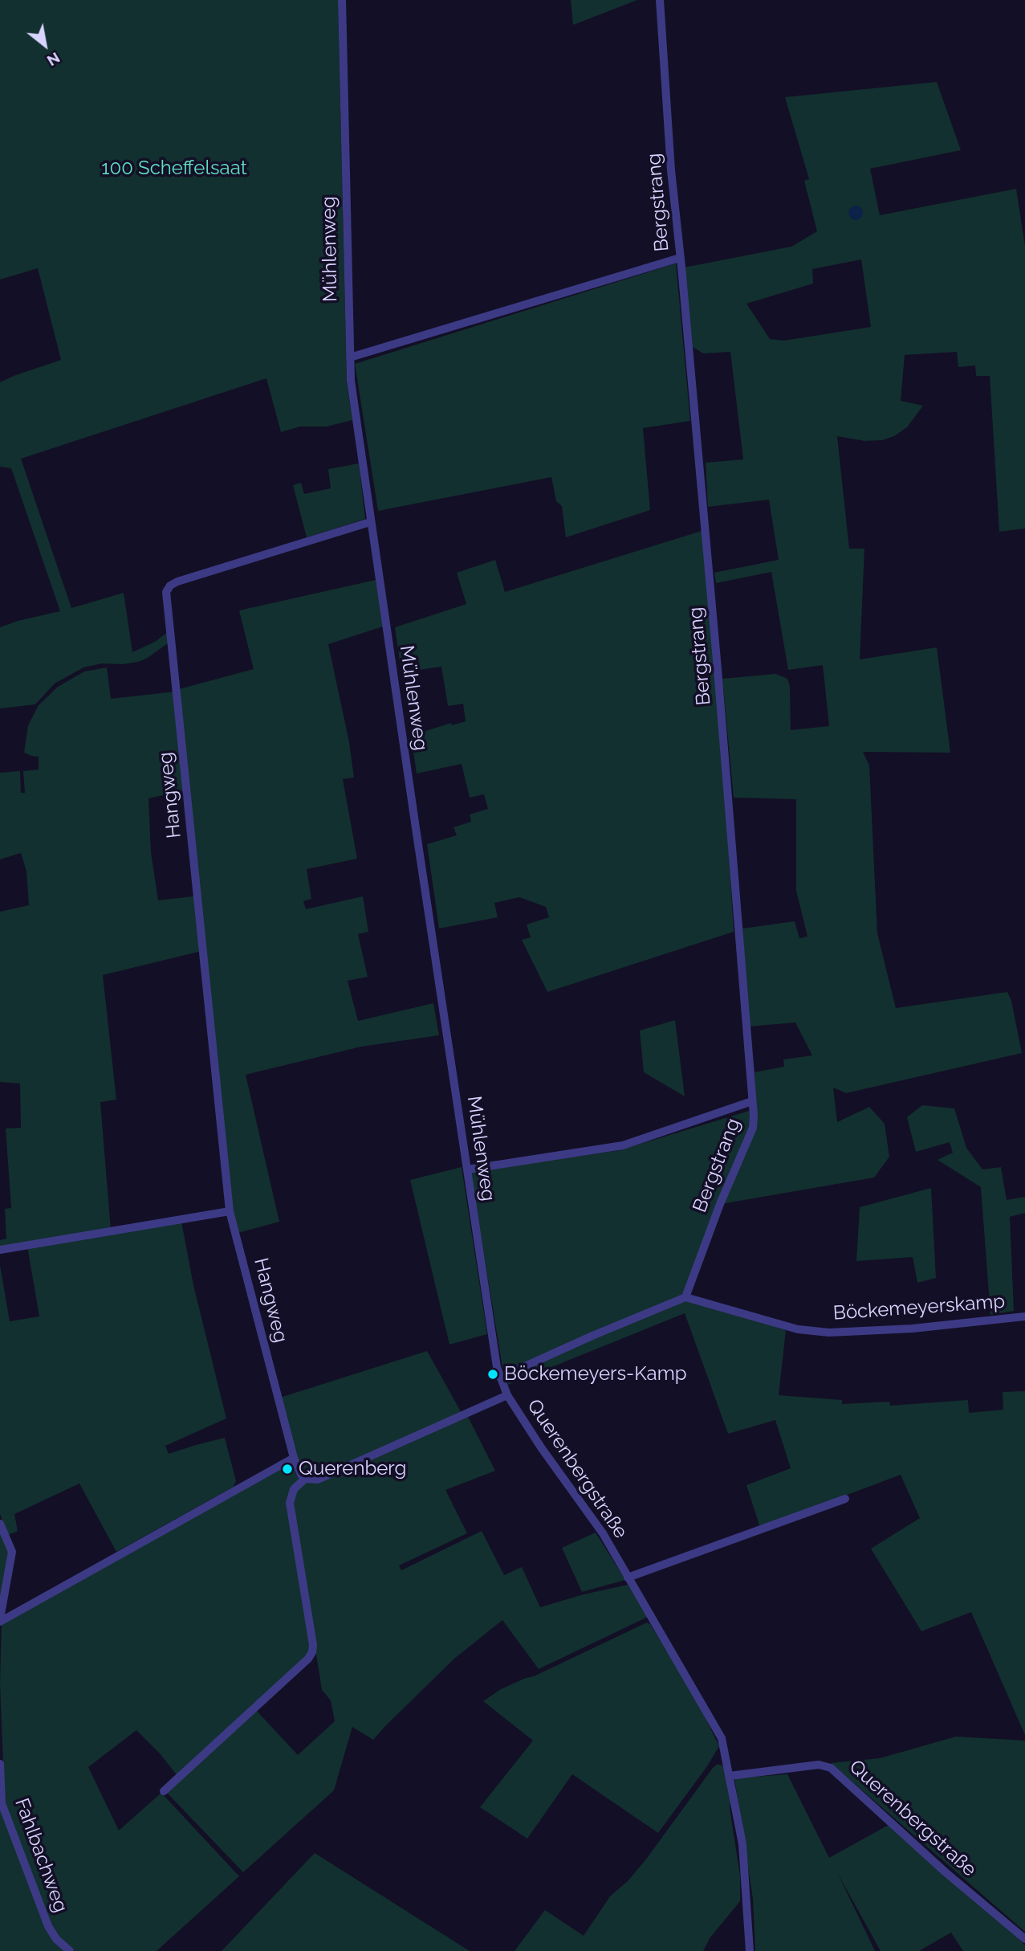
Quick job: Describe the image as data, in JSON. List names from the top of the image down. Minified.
{"streets":{"street":["Bergstrang","Mühlenweg","Hangweg","Böckemeyerskamp","Querenbergstraße","Fahlbachweg"]},"crossings":[["Bergstrang","Böckemeyerskamp"],["Mühlenweg","Hangweg"],["Mühlenweg","Querenbergstraße"]],"parks":["100 Scheffelsaat"],"places":["Böckemeyers-Kamp","Querenberg"],"north":"bottom right"}
